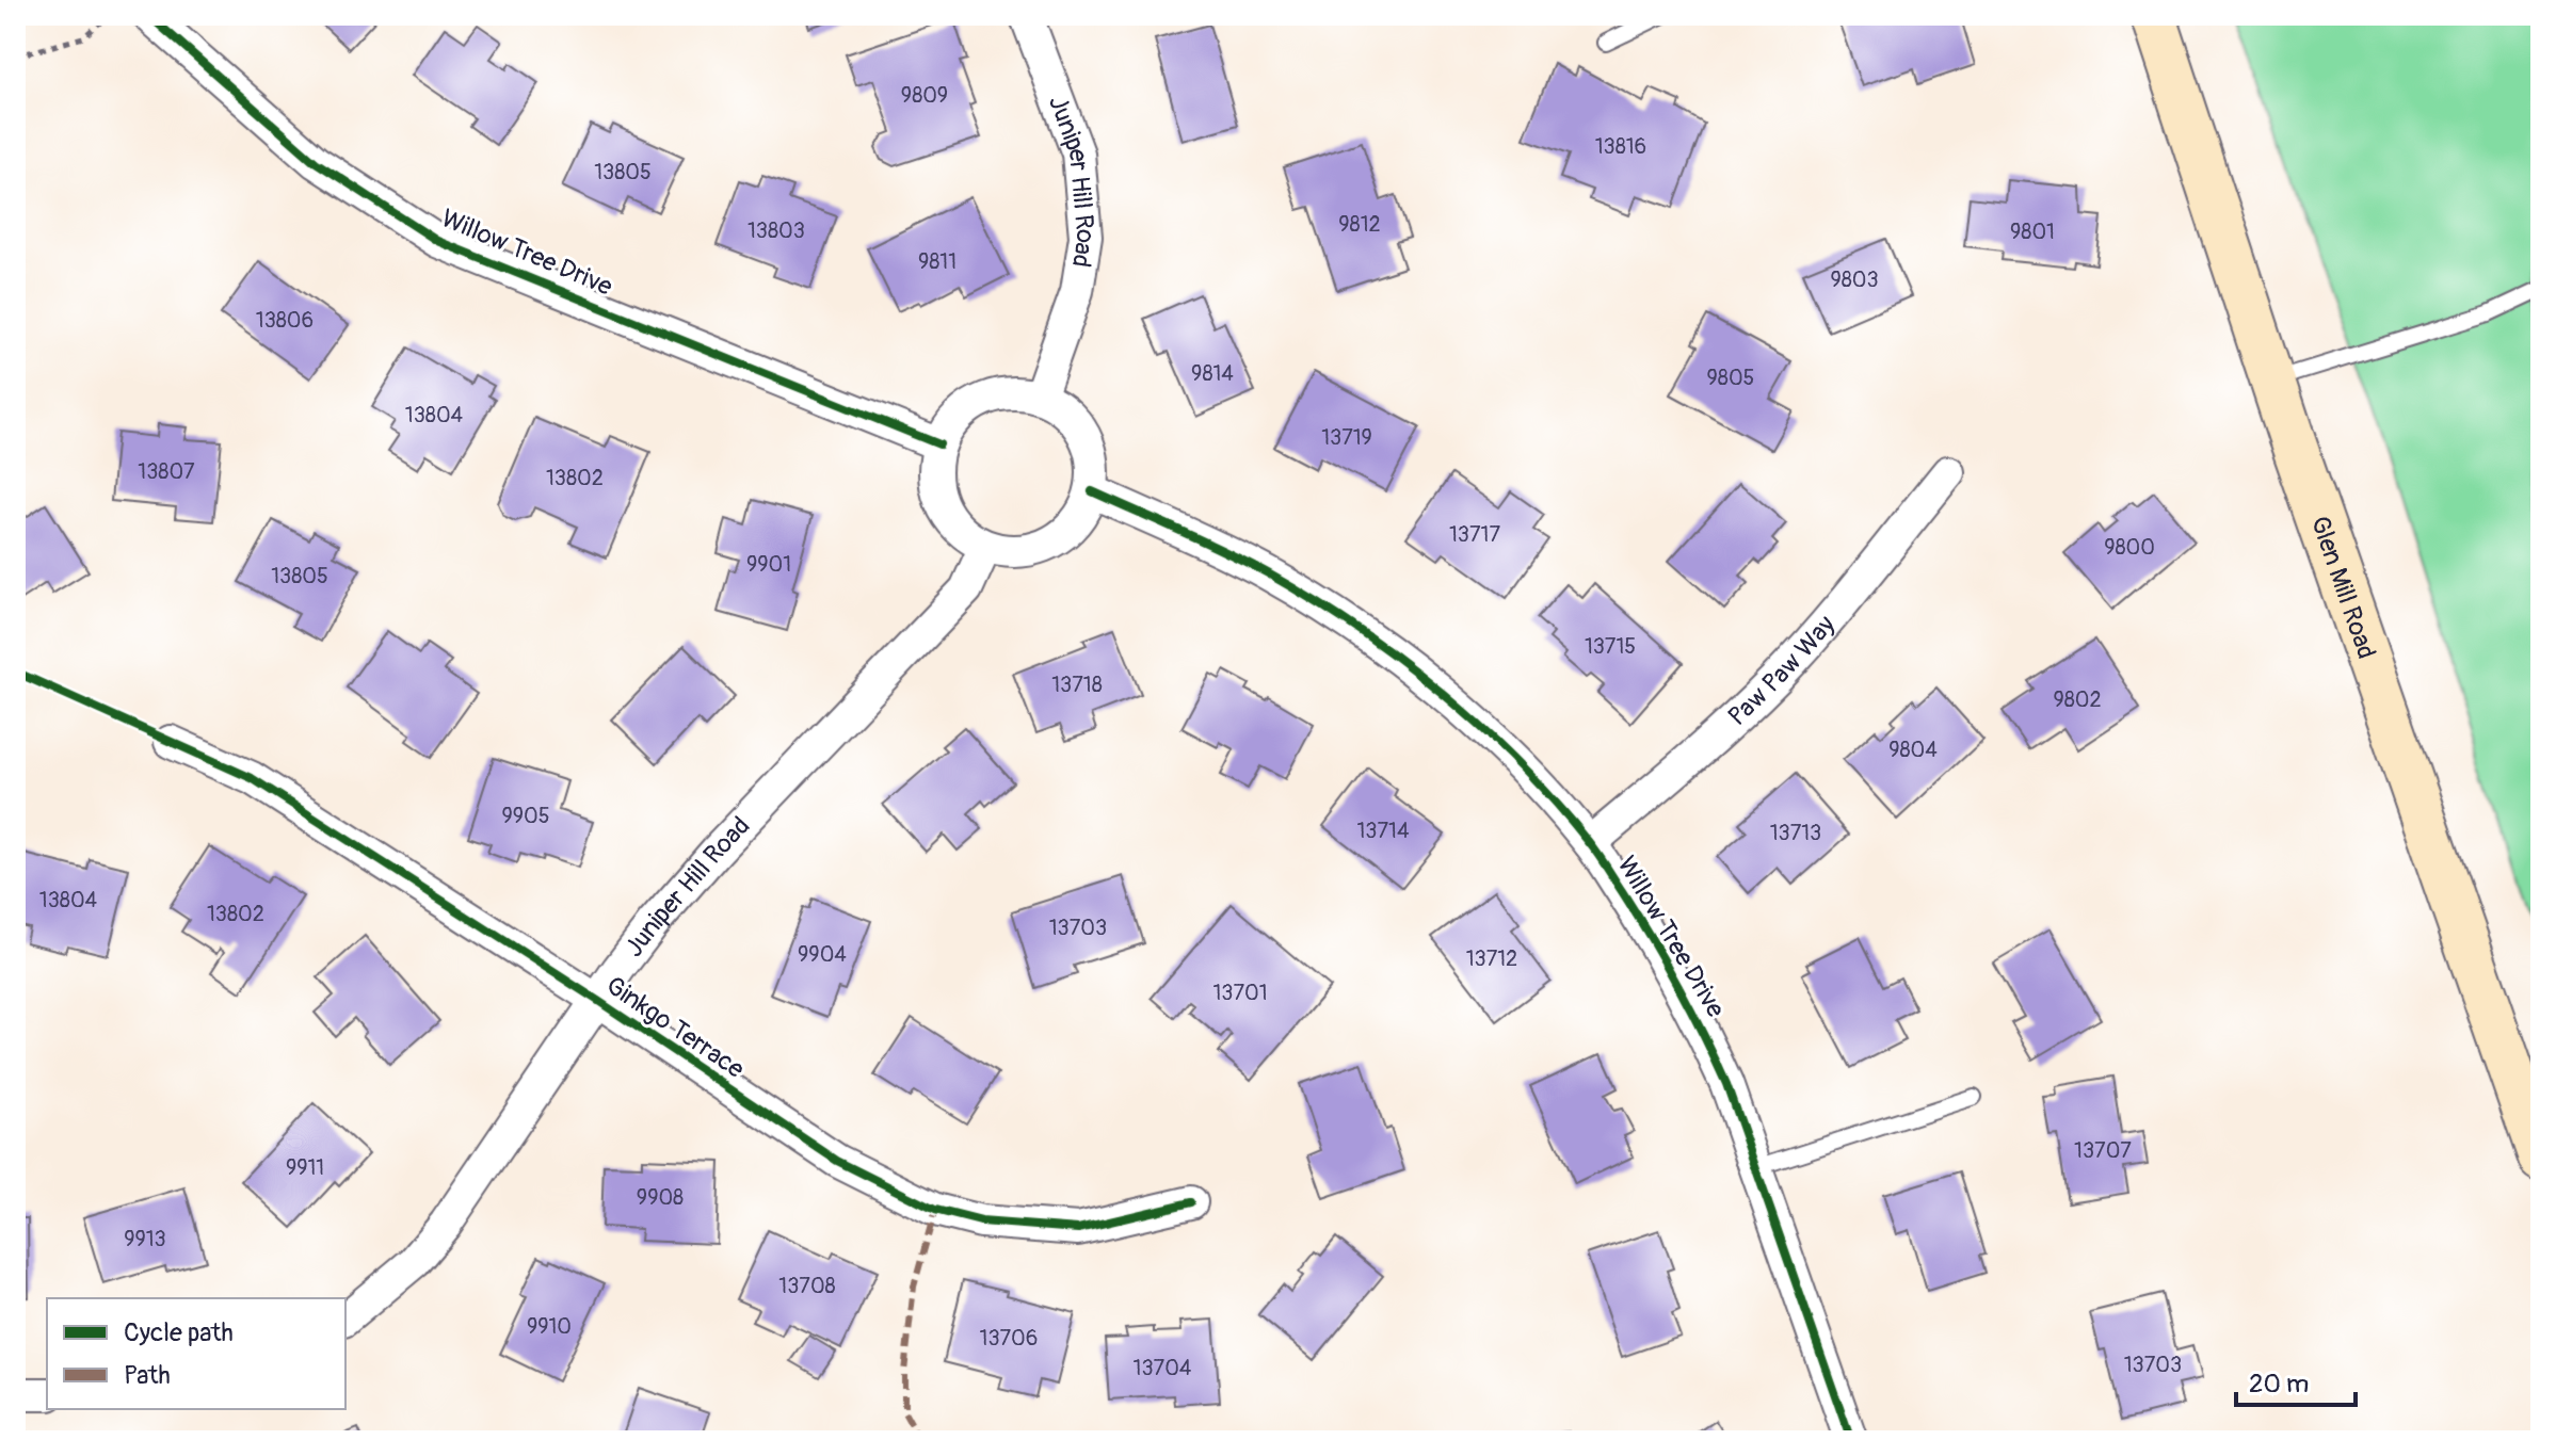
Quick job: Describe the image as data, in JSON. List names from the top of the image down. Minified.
{"streets":{"main road":["Glen Mill Road"],"street":["Juniper Hill Road","Willow Tree Drive","Paw Paw Way","Ginkgo Terrace"]},"crossings":[["Juniper Hill Road","Willow Tree Drive"],["Juniper Hill Road","Ginkgo Terrace"],["Willow Tree Drive","Paw Paw Way"]],"house_numbers":["9809","13816","13805","9812","13803","9801","9811","9803","13806","9814","9805","13804","13719","13807","13802","13717","9800","9901","13805","13715","13718","9802","9804","9905","13714","13713","13804","13802","13703","9904","13712","13701","13707","9911","9908","9913","13708","9910","13706","13703","13704"],"legend":["Cycle path","Path"],"scale_bar":"20 m"}
